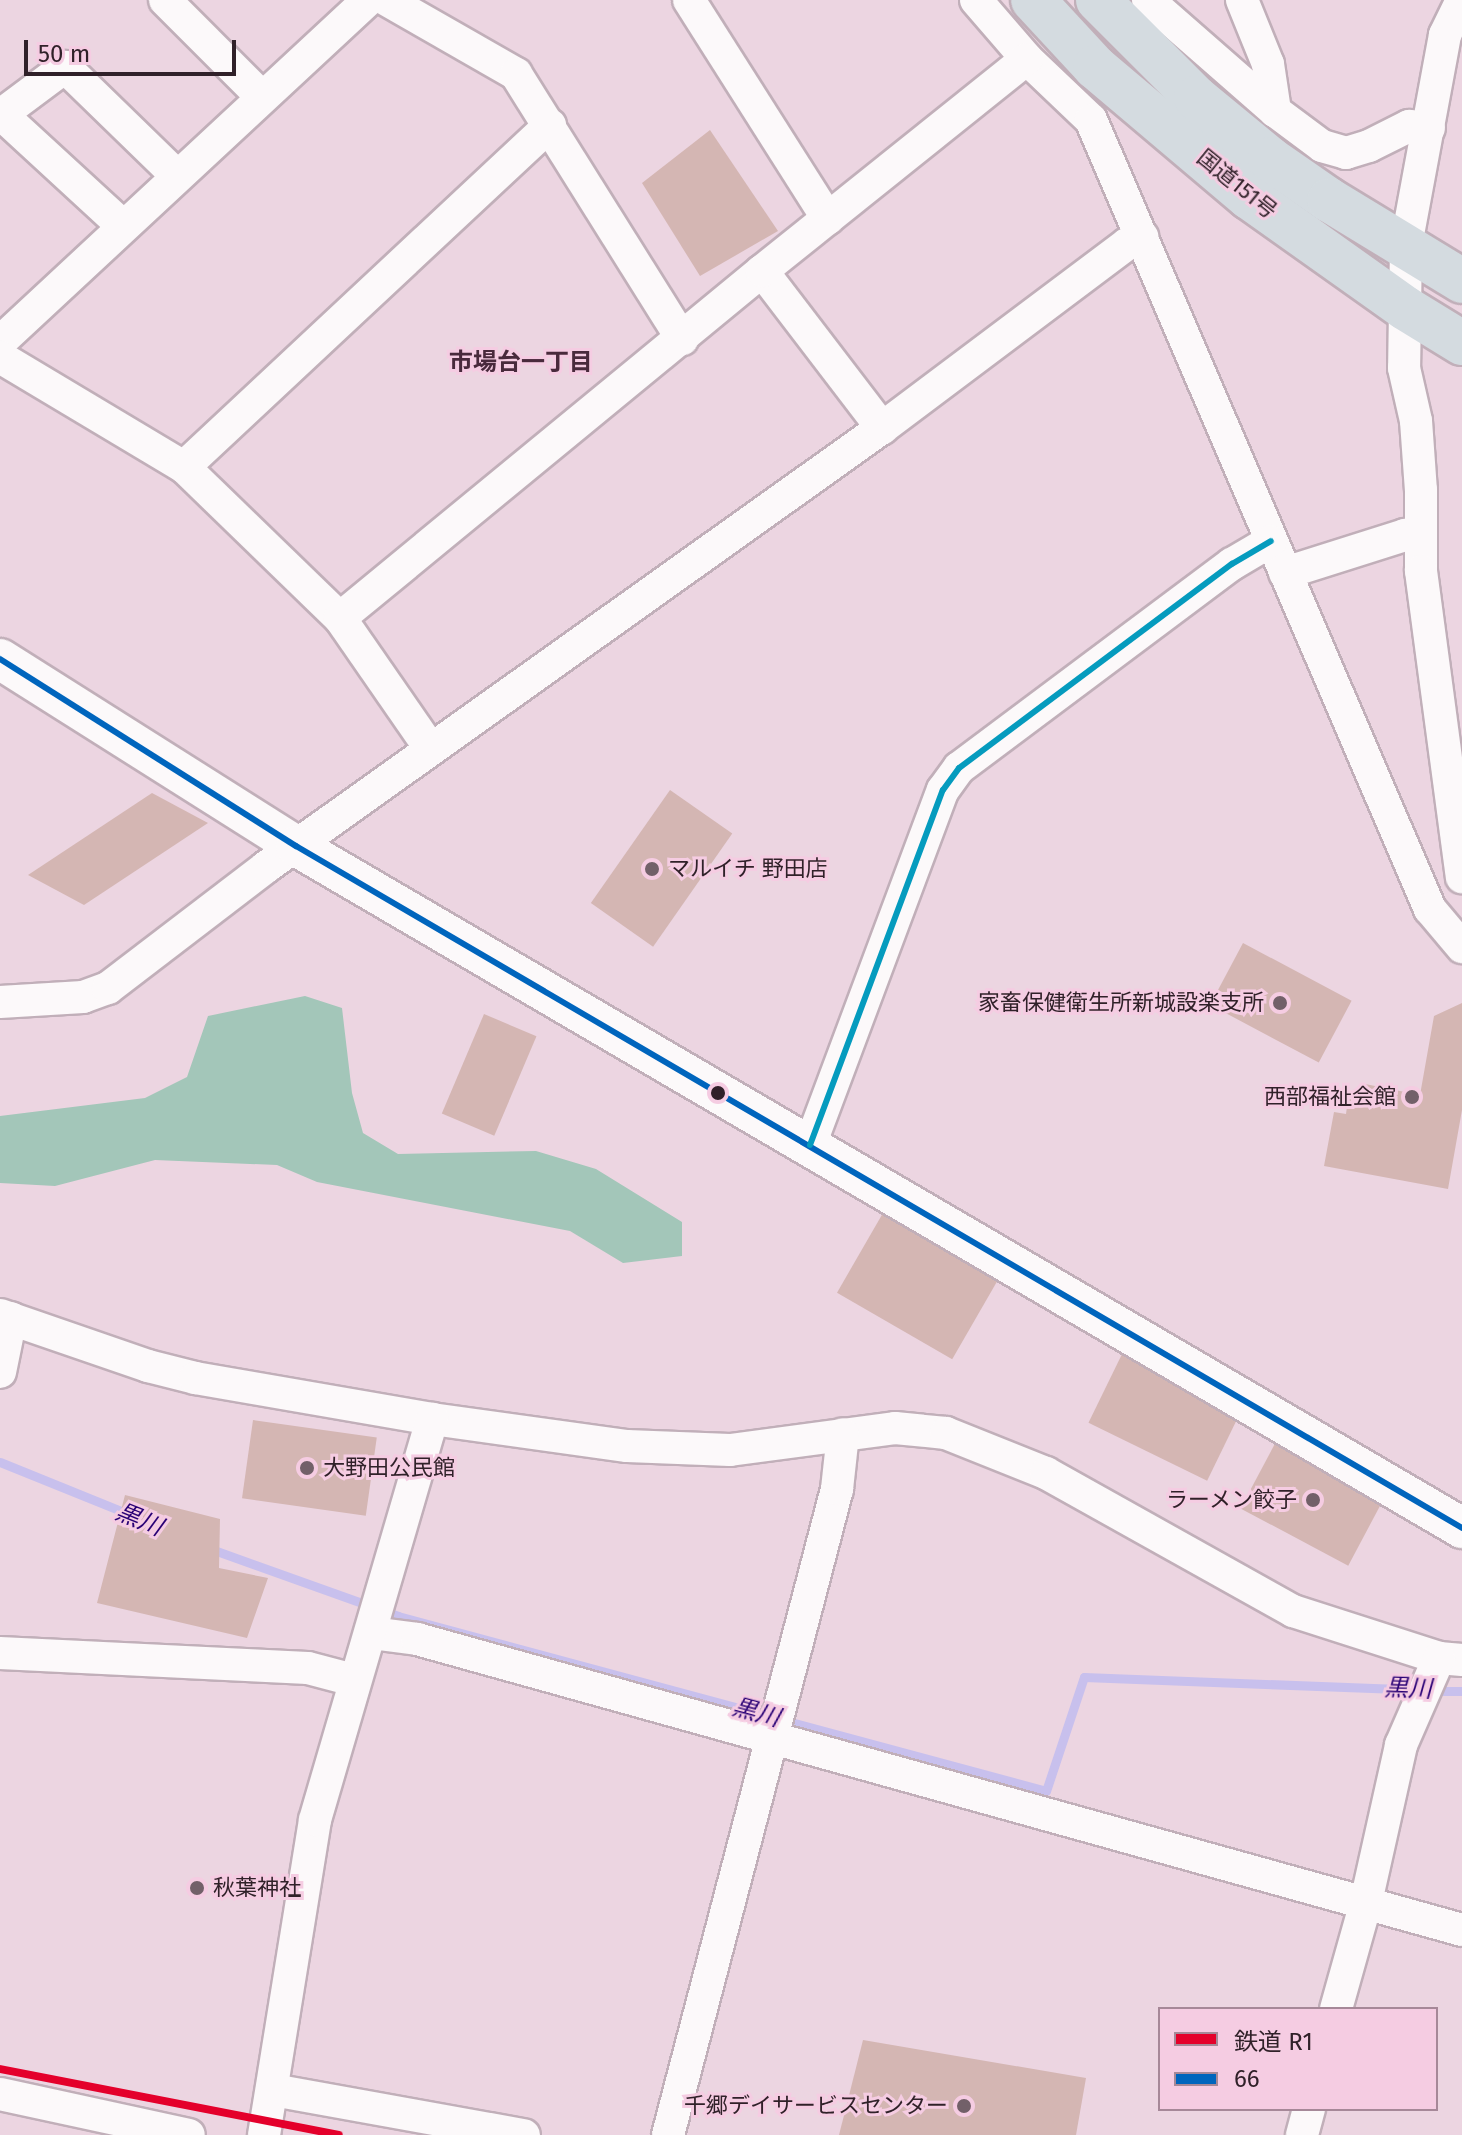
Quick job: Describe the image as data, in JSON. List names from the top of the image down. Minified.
{"streets":{"highway":["国道151号"]},"districts":["市場台一丁目"],"water":["黒川"],"places":["マルイチ 野田店","家畜保健衛生所新城設楽支所","西部福祉会館","大野田公民館","ラーメン餃子","秋葉神社","千郷デイサービスセンター"],"lines":["transit line 66","rail line R1"],"legend":["鉄道 R1","66"],"scale_bar":"50 m"}
